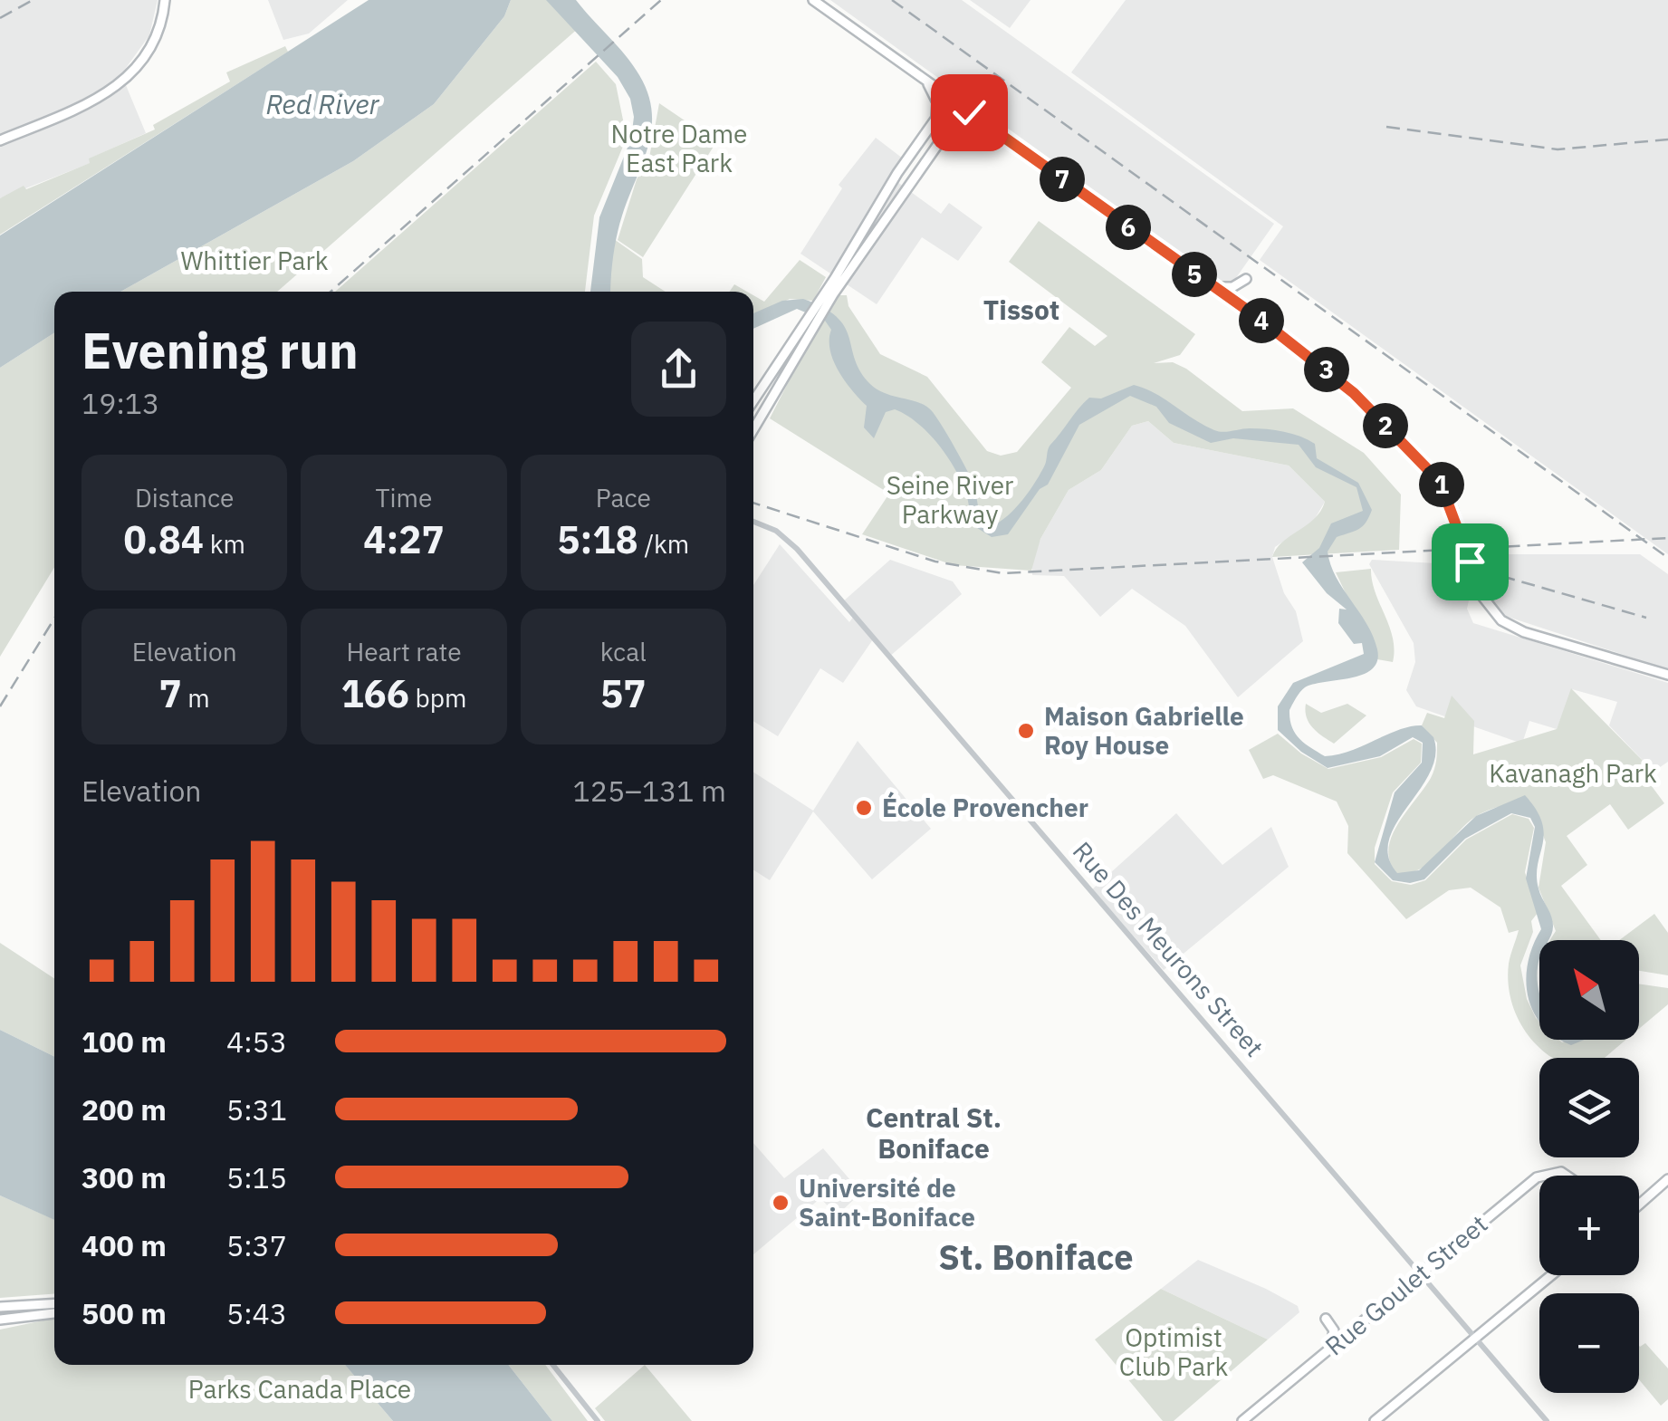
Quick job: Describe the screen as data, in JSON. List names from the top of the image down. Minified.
{"streets":{"main road":["Rue Goulet Street"],"street":["Rue Des Meurons Street"]},"crossings":[["Rue Des Meurons Street","Rue Goulet Street"]],"districts":["Tissot","Central St. Boniface","St. Boniface"],"water":["Red River"],"parks":["Notre Dame East Park","Whittier Park","Seine River Parkway","Kavanagh Park","Optimist Club Park","Parks Canada Place"],"places":["Maison Gabrielle Roy House","École Provencher","Université de Saint-Boniface"],"north":"top left","page":{"pins":["7","6","5","4","3","2","1"],"heading":["Evening run","19:13"],"stats":[["Distance","0.84 km"],["Time","4:27"],["Pace","5:18 /km"],["Elevation","7 m"],["Heart rate","166 bpm"],["kcal","57"]],"chart":["Elevation","125–131 m"],"map_buttons":["+","−"],"list":[{"name":"100 m","note":"4:53"},{"name":"200 m","note":"5:31"},{"name":"300 m","note":"5:15"},{"name":"400 m","note":"5:37"},{"name":"500 m","note":"5:43"}]}}
